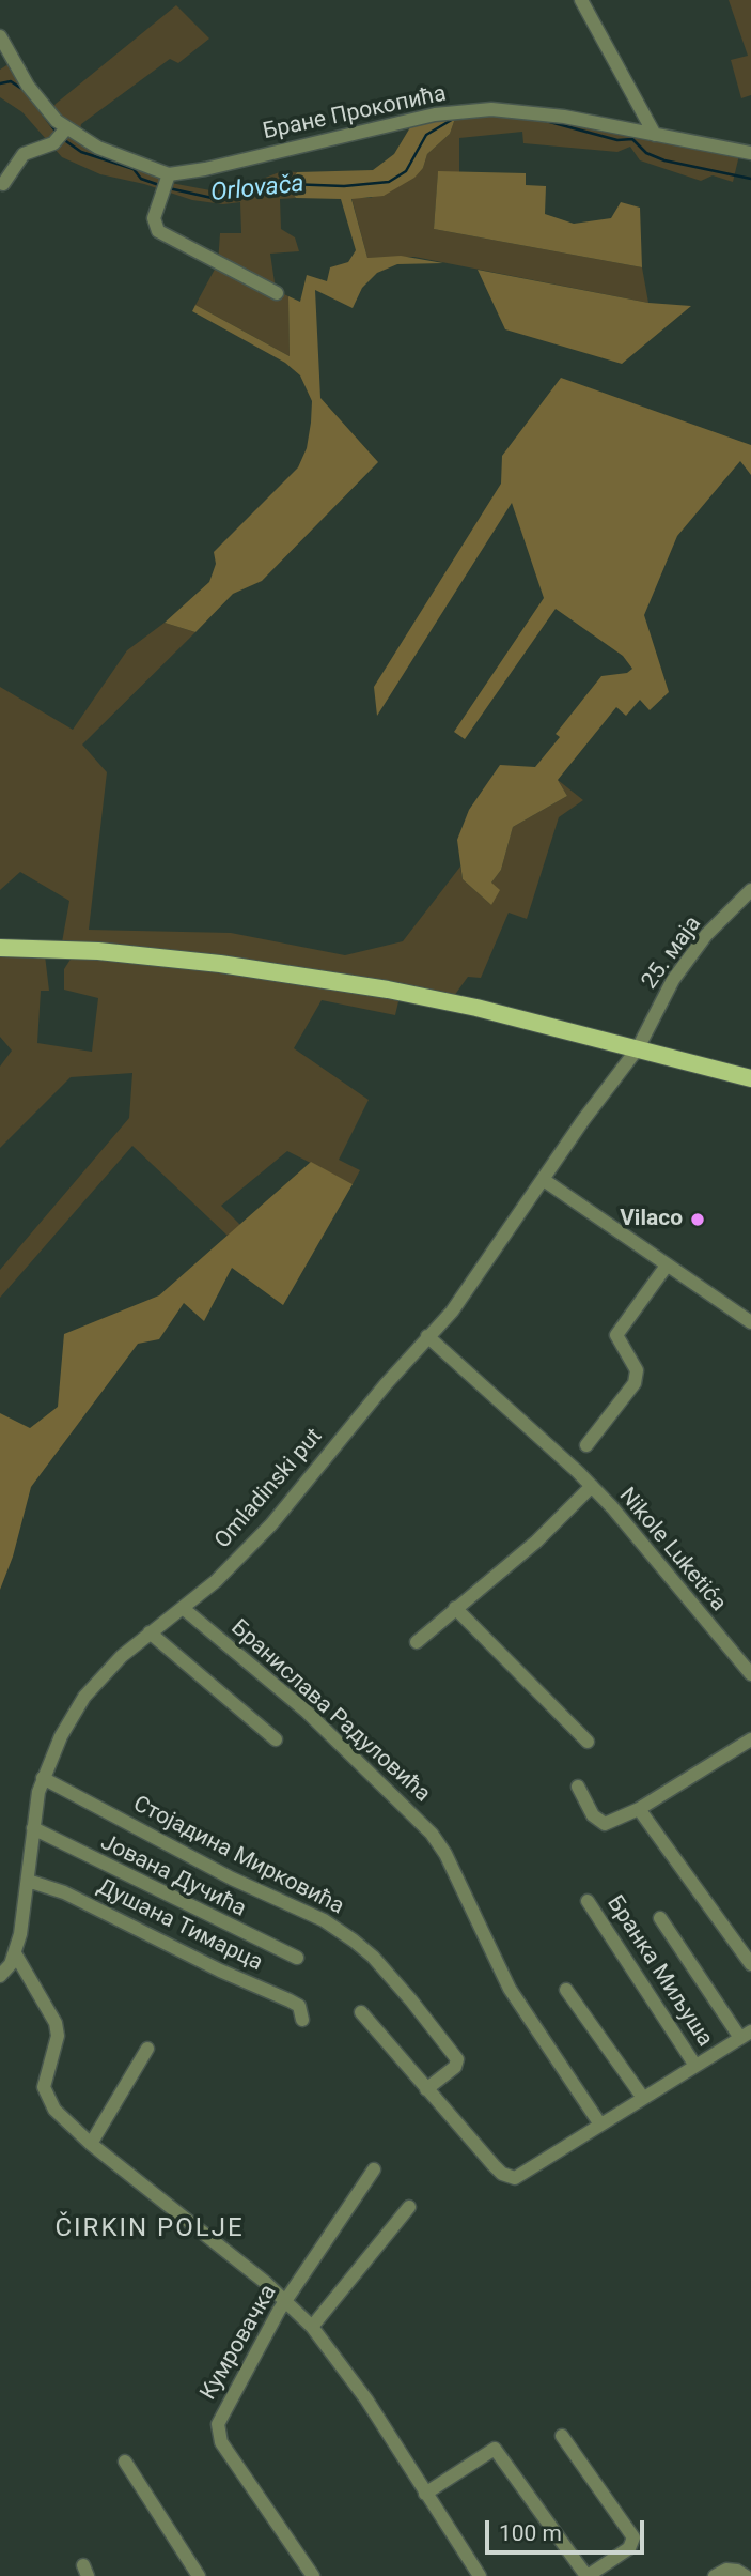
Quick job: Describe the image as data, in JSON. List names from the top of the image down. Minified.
{"streets":{"street":["Бране Прокопића","25. маја","Omladinski put","Nikole Luketića","Бранислава Радуловића","Стојадина Мирковића","Јована Дучића","Душана Тимарца","Бранка Миљуша","Кумровачка"]},"crossings":[["25. маја","Omladinski put"],["Omladinski put","Nikole Luketića"],["Omladinski put","Бранислава Радуловића"],["Omladinski put","Стојадина Мирковића"],["Omladinski put","Јована Дучића"],["Omladinski put","Душана Тимарца"],["Бранислава Радуловића","Бранка Миљуша"],["Стојадина Мирковића","Бранка Миљуша"]],"districts":["ČIRKIN POLJE"],"water":["Orlovača"],"places":["Vilaco"],"scale_bar":"100 m"}
